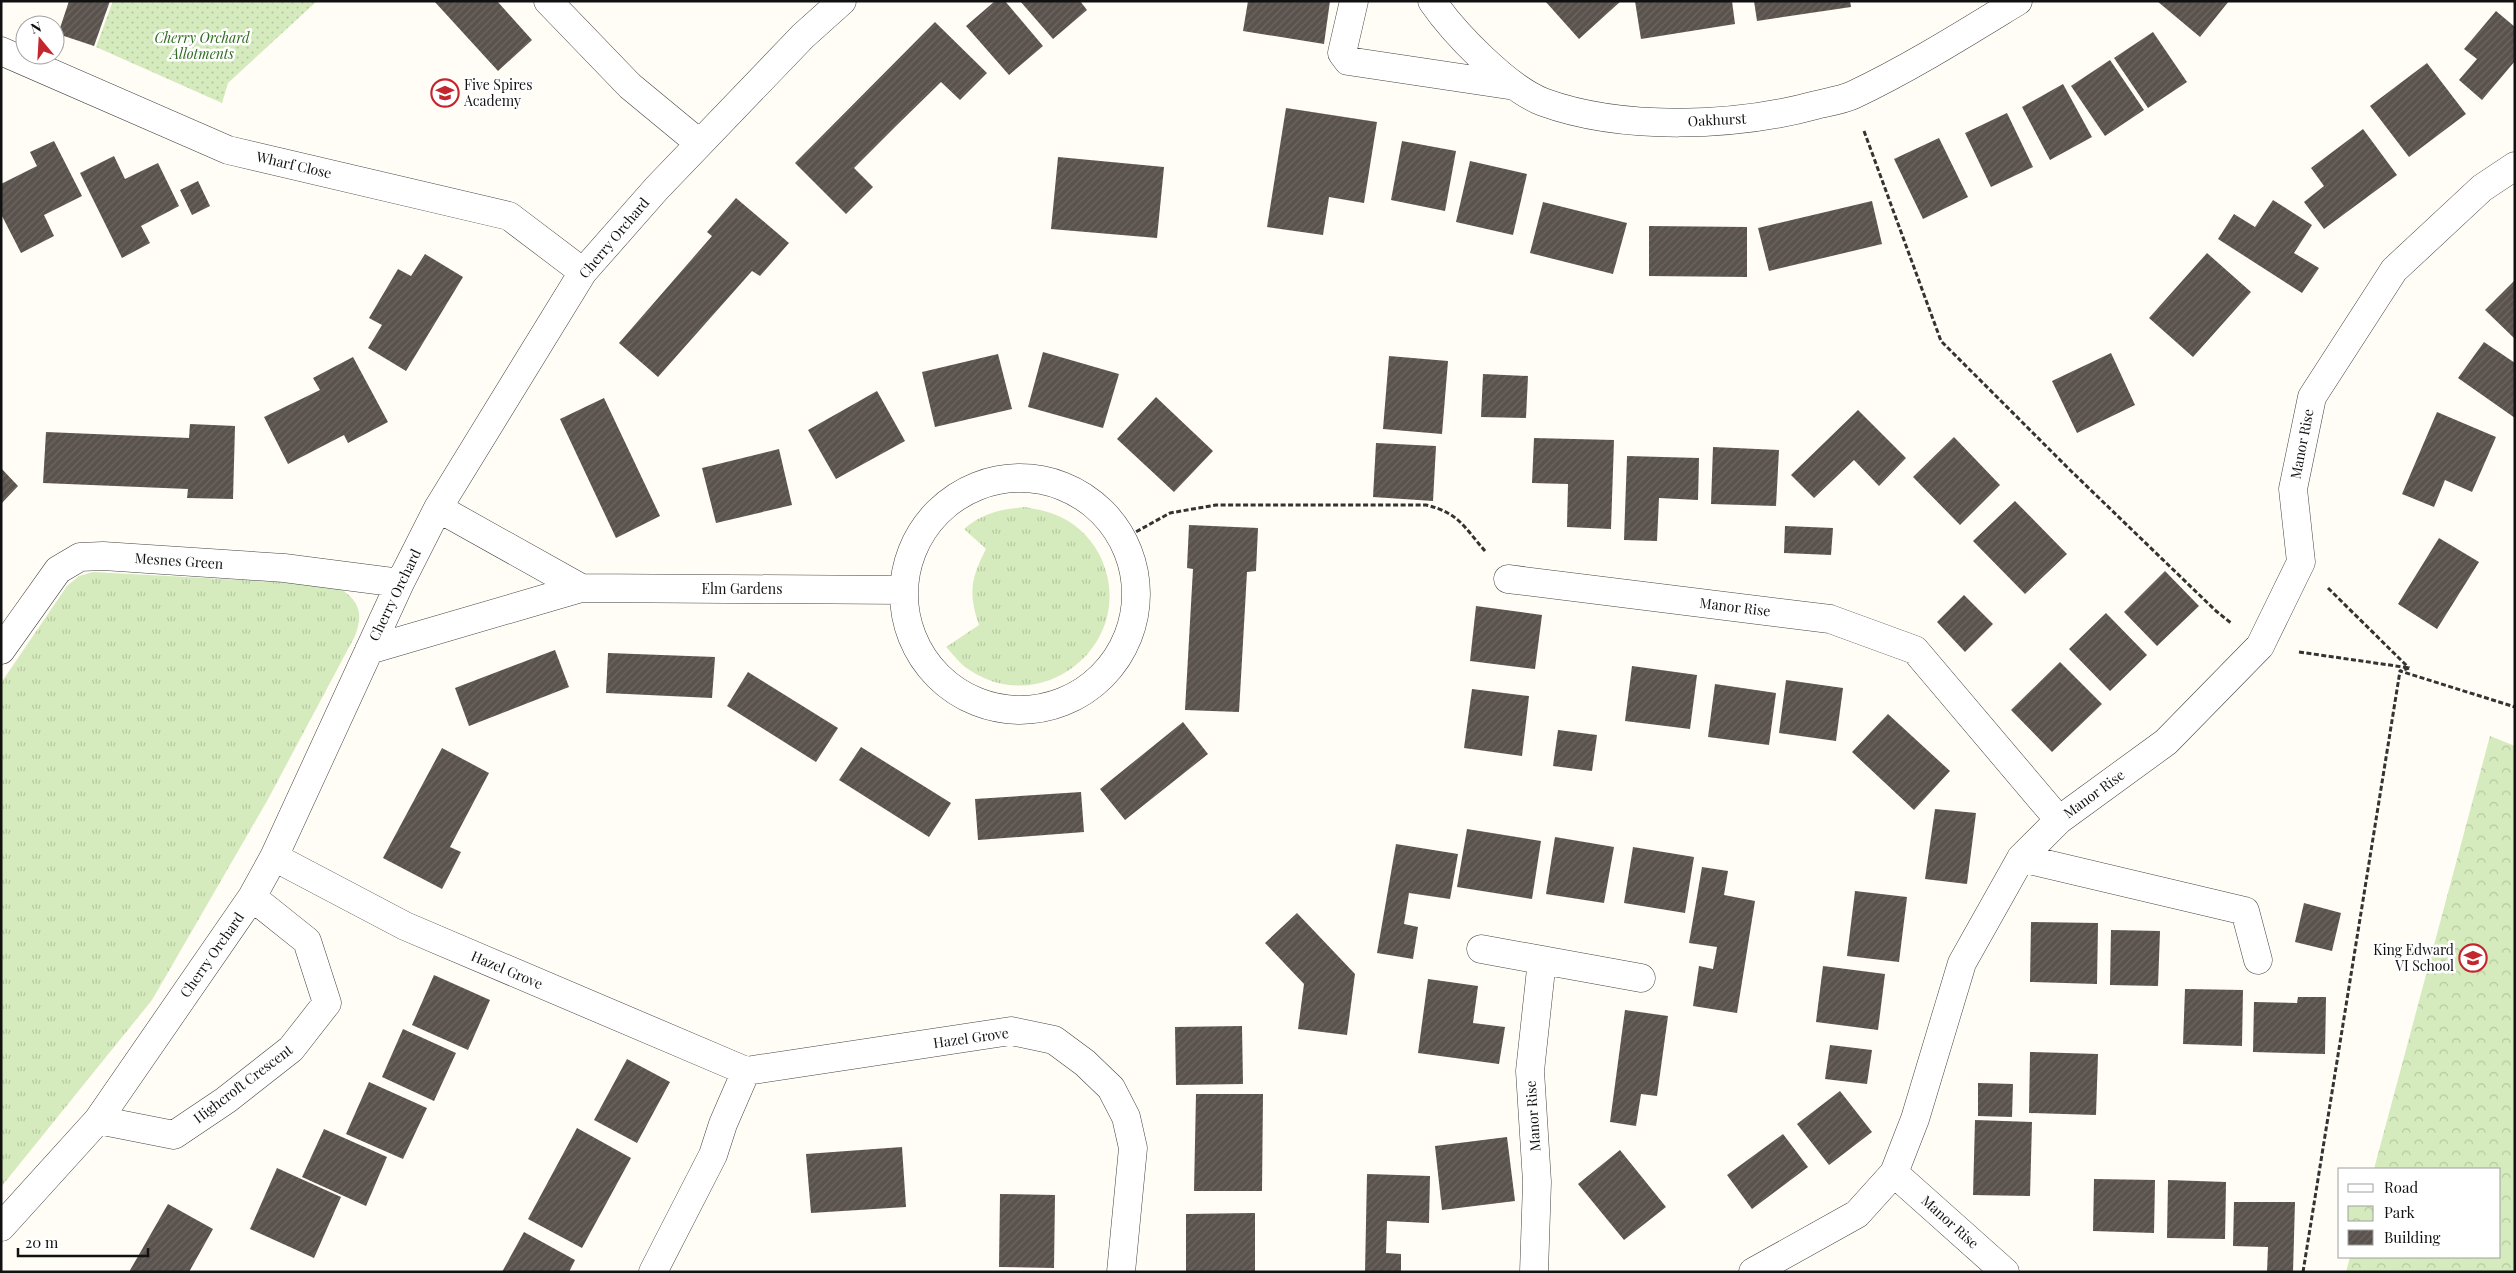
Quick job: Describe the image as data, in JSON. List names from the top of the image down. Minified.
{"streets":{"street":["Oakhurst","Wharf Close","Cherry Orchard","Manor Rise","Mesnes Green","Elm Gardens","Hazel Grove","Highcroft Crescent"]},"crossings":[["Wharf Close","Cherry Orchard"],["Cherry Orchard","Mesnes Green"],["Cherry Orchard","Elm Gardens"],["Cherry Orchard","Hazel Grove"],["Cherry Orchard","Highcroft Crescent"]],"parks":["Cherry Orchard Allotments"],"places":{"school or university":["Five Spires Academy","King Edward VI School"]},"legend":["Road","Park","Building"],"scale_bar":"20 m","north":"top"}
